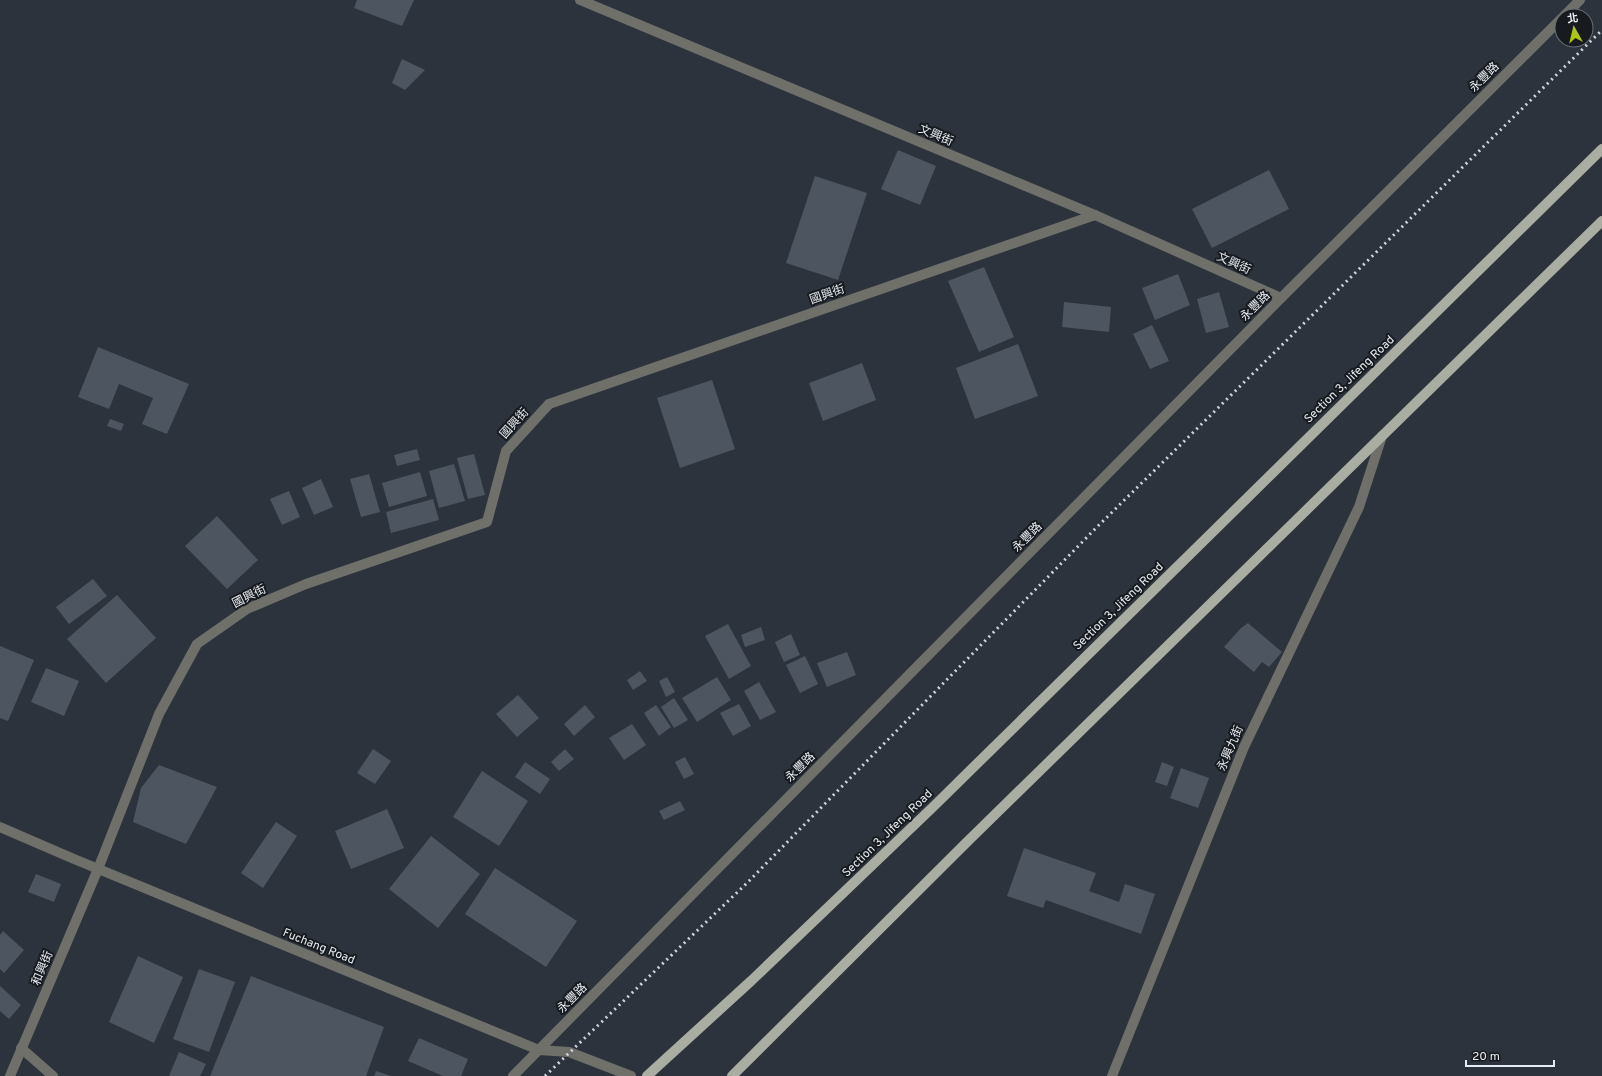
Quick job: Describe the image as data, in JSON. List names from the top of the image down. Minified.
{"streets":{"main road":["Section 3, Jifeng Road"],"street":["永豐路","文興街","國興街","永興九街","Fuchang Road","和興街"]},"crossings":[["永豐路","文興街"],["永豐路","Fuchang Road"],["文興街","國興街"],["國興街","Fuchang Road"],["國興街","和興街"],["Fuchang Road","和興街"]],"scale_bar":"20 m","north":"top"}
